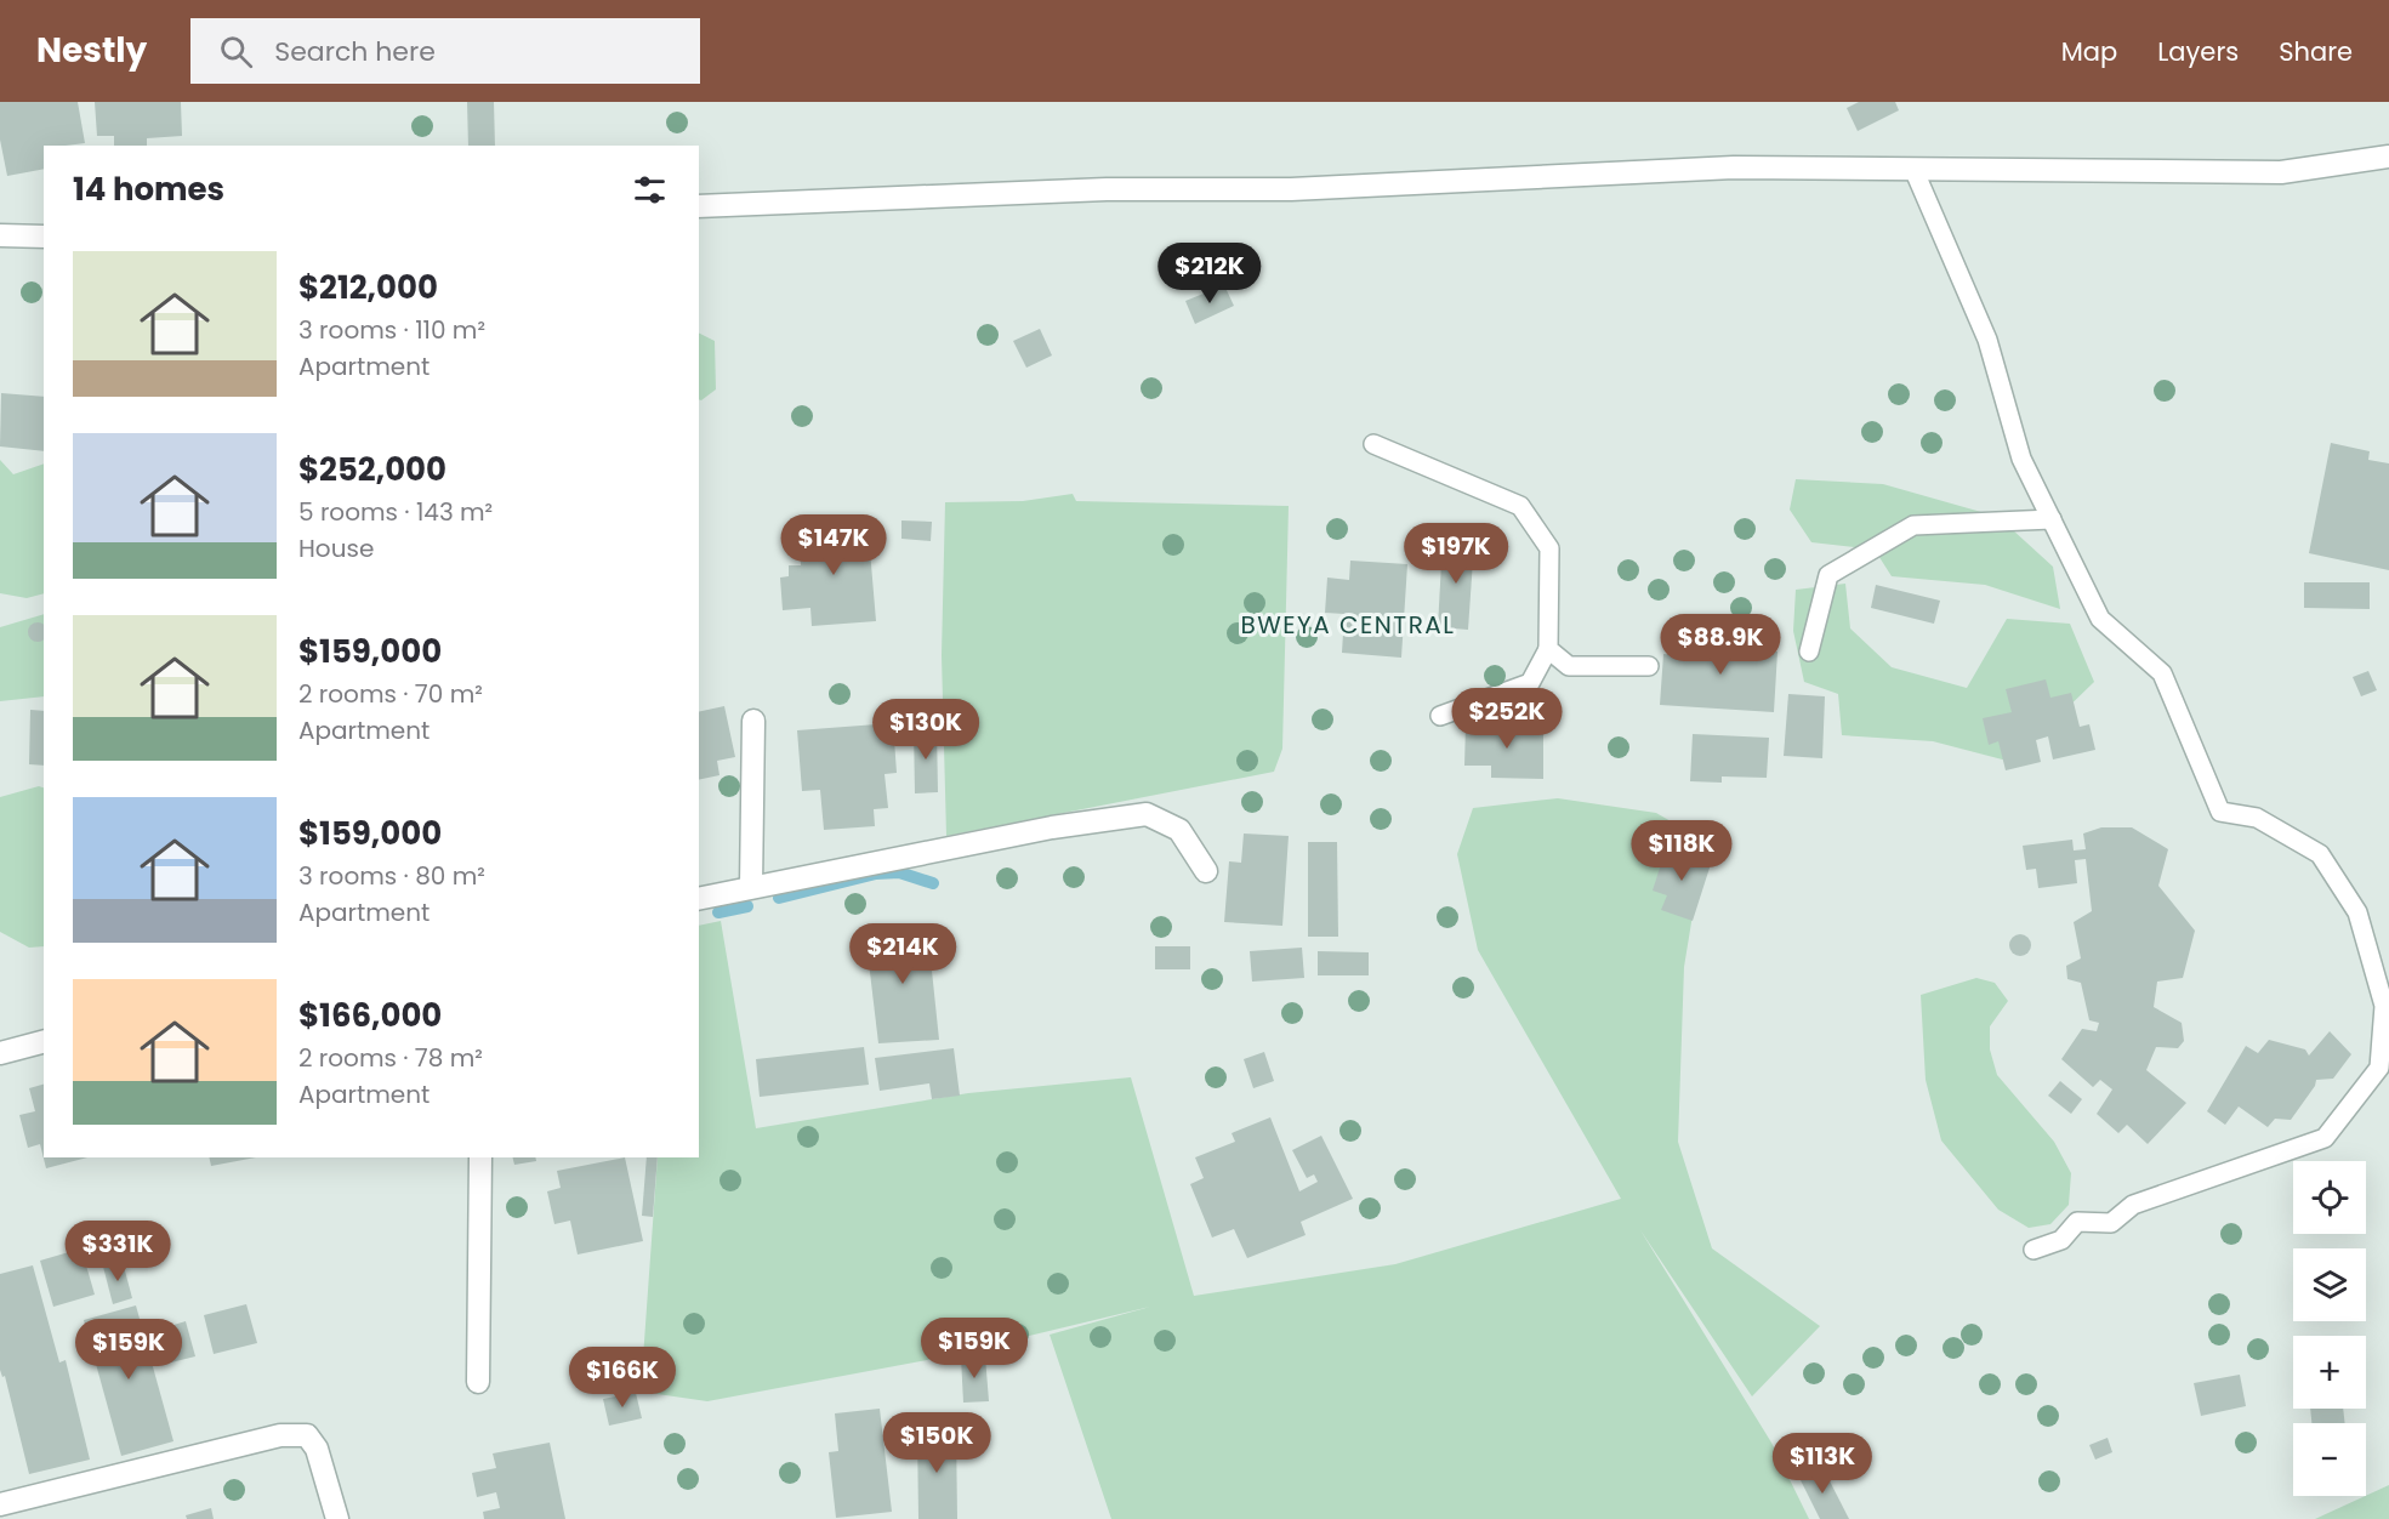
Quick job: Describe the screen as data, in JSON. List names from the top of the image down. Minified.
{"districts":["BWEYA CENTRAL"],"page":{"header":"Nestly","search":"Search here","nav":["Map","Layers","Share"],"heading":"14 homes","list":[{"name":"$212,000","note":"3 rooms · 110 m² · Apartment"},{"name":"$252,000","note":"5 rooms · 143 m² · House"},{"name":"$159,000","note":"2 rooms · 70 m² · Apartment"},{"name":"$159,000","note":"3 rooms · 80 m² · Apartment"},{"name":"$166,000","note":"2 rooms · 78 m² · Apartment"}],"price":["$212K","$147K","$197K","$88.9K","$252K","$130K","$118K","$214K","$331K","$159K","$159K","$166K","$150K","$113K"],"map_buttons":["+","−"]}}
